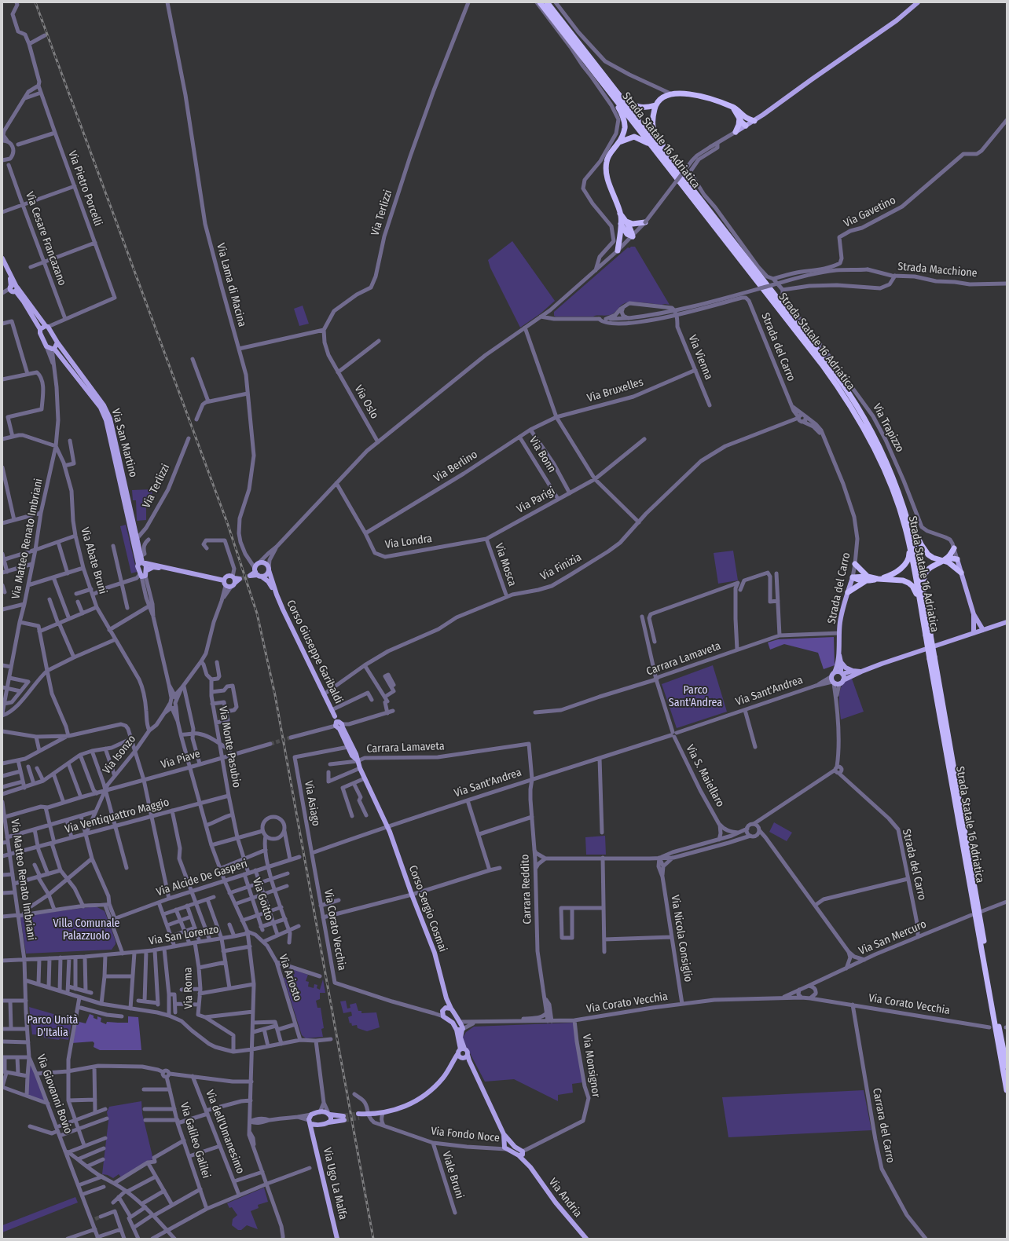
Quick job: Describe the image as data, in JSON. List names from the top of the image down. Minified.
{"streets":{"highway":["Strada Statale 16 Adriatica"],"main road":["Strada del Carro","Via San Martino","Corso Giuseppe Garibaldi","Via Sant'Andrea","Corso Sergio Cosmai","Via Fondo Noce","Via Ugo La Malfa","Via Andria"],"street":["Via Pietro Porcelli","Via Gavetino","Via Terlizzi","Via Cesare Francazano","Strada Macchione","Via Lama di Macina","Via Vienna","Via Bruxelles","Via Oslo","Via Trapizzo","Via Bonn","Via Berlino","Via Parigi","Via Matteo Renato Imbriani","Via Londra","Via Abate Bruni","Via Mosca","Via Finizia","Carrara Lamaveta","Via Monte Pasubio","Via Isonzo","Via Piave","Via S. Maiellaro","Via Asiago","Via Ventiquattro Maggio","Via Alcide De Gasperi","Carrara Reddito","Via Goitto","Via Corato Vecchia","Via San Lorenzo","Via San Mercuro","Via Nicola Consiglio","Via Ariosto","Via Roma","Via Monsignor","Via Giovanni Bovio","Carrara del Carro","Via dell'Umanesimo","Via Galileo Galilei","Viale Bruni"]},"crossings":[["Via Pietro Porcelli","Via Cesare Francazano"],["Via Gavetino","Via Trapizzo"],["Via Terlizzi","Via Oslo"],["Via Terlizzi","Via San Martino"],["Via Lama di Macina","Corso Giuseppe Garibaldi"],["Strada del Carro","Via Vienna"],["Strada del Carro","Via Finizia"],["Strada del Carro","Carrara Lamaveta"],["Strada del Carro","Via Sant'Andrea"],["Strada del Carro","Via San Mercuro"],["Via Vienna","Via Bruxelles"],["Via Bruxelles","Via Berlino"],["Via Bonn","Via Berlino"],["Via Bonn","Via Parigi"],["Via Berlino","Via Londra"],["Via Parigi","Via Londra"],["Via Parigi","Via Mosca"],["Via Matteo Renato Imbriani","Via Abate Bruni"],["Via Matteo Renato Imbriani","Via Piave"],["Via Matteo Renato Imbriani","Via Ventiquattro Maggio"],["Via Matteo Renato Imbriani","Via San Lorenzo"],["Via Matteo Renato Imbriani","Via Giovanni Bovio"],["Via Londra","Via Mosca"],["Via Abate Bruni","Via Isonzo"],["Via Mosca","Via Finizia"],["Via Finizia","Corso Giuseppe Garibaldi"],["Corso Giuseppe Garibaldi","Carrara Lamaveta"],["Corso Giuseppe Garibaldi","Via Sant'Andrea"],["Corso Giuseppe Garibaldi","Via Asiago"],["Corso Giuseppe Garibaldi","Corso Sergio Cosmai"],["Carrara Lamaveta","Via S. Maiellaro"],["Carrara Lamaveta","Carrara Reddito"],["Via Sant'Andrea","Via S. Maiellaro"],["Via Sant'Andrea","Via Asiago"],["Via Sant'Andrea","Carrara Reddito"],["Via Sant'Andrea","Corso Sergio Cosmai"],["Via Sant'Andrea","Via Corato Vecchia"],["Via Monte Pasubio","Via Isonzo"],["Via Monte Pasubio","Via Piave"],["Via Monte Pasubio","Via Ventiquattro Maggio"],["Via Monte Pasubio","Via Goitto"],["Via Isonzo","Via Piave"],["Via Isonzo","Via Ventiquattro Maggio"],["Via Asiago","Via Corato Vecchia"],["Via Alcide De Gasperi","Via Goitto"],["Carrara Reddito","Via Corato Vecchia"],["Corso Sergio Cosmai","Via Corato Vecchia"],["Via Corato Vecchia","Via San Mercuro"],["Via Corato Vecchia","Via Nicola Consiglio"],["Via Corato Vecchia","Via Monsignor"],["Via Corato Vecchia","Carrara del Carro"],["Via San Lorenzo","Via Ariosto"],["Via San Lorenzo","Via Roma"],["Via San Lorenzo","Via Giovanni Bovio"],["Via Monsignor","Via Andria"],["Via Fondo Noce","Viale Bruni"],["Via Fondo Noce","Via Andria"]],"parks":["Parco Sant'Andrea","Villa Comunale Palazzuolo","Parco Unità D'Italia"]}
